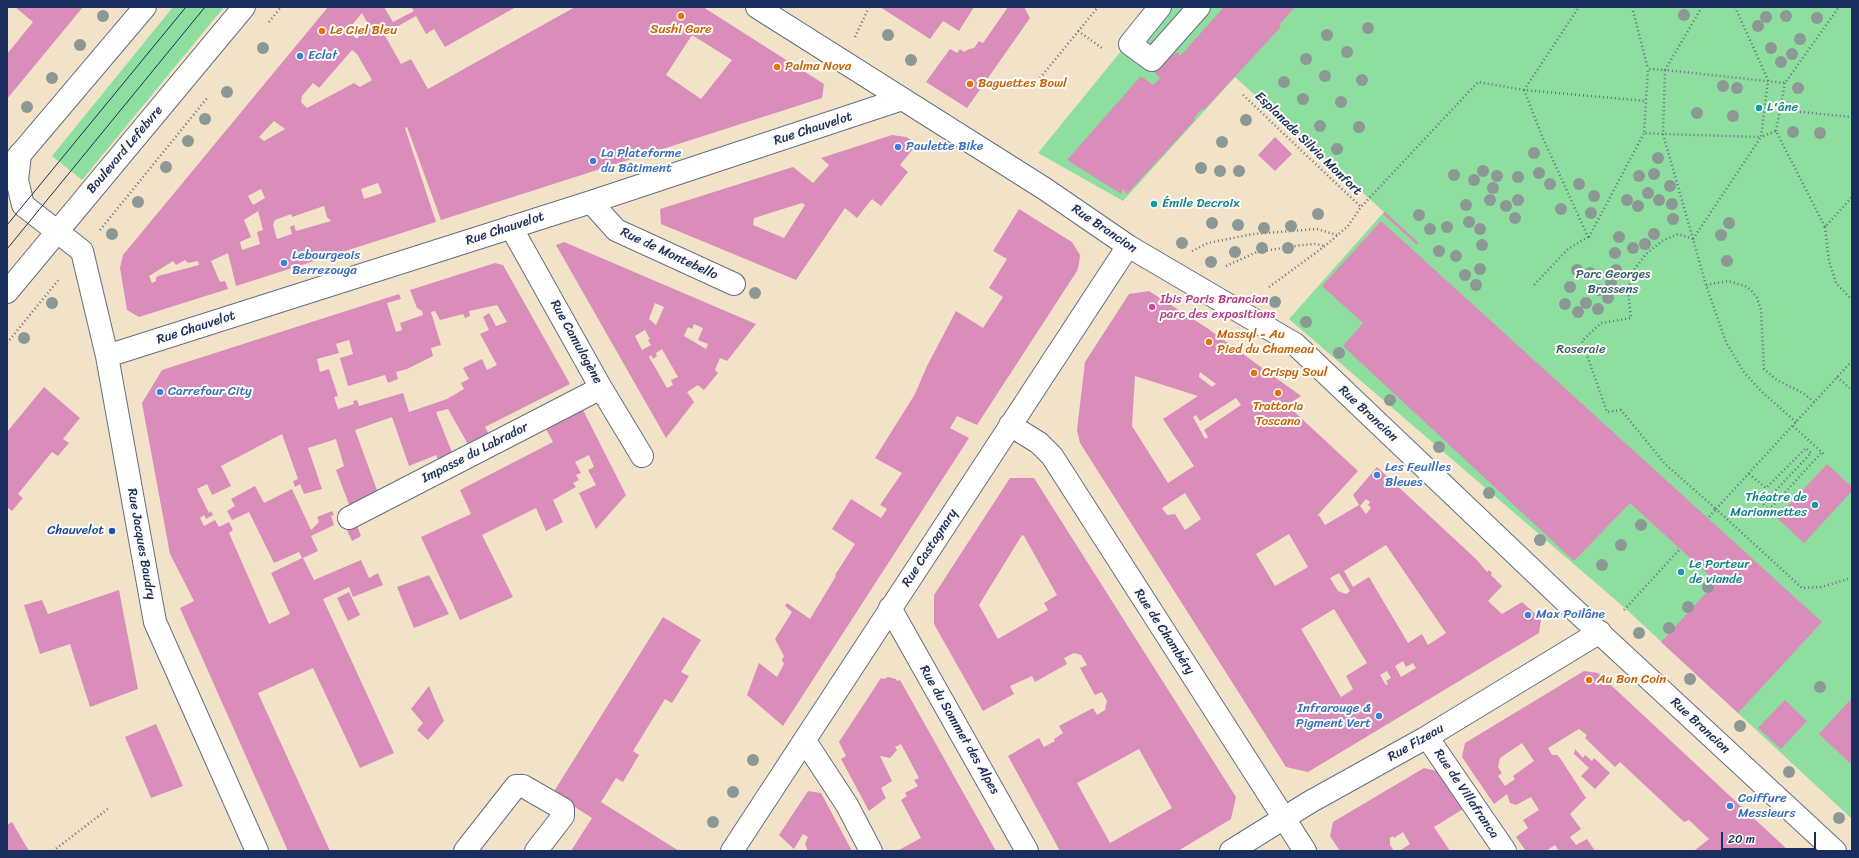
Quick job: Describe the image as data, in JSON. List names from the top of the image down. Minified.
{"streets":{"street":["Rue Chauvelot","Boulevard Lefebvre","Rue Brancion","Rue de Montebello","Rue Camulogène","Impasse du Labrador","Rue Jacques Baudry","Rue Castagnary","Rue de Chambéry","Rue du Sommet des Alpes","Rue Fizeau","Rue de Villafranca"],"path":["Esplanade Silvia Monfort"]},"crossings":[["Rue Chauvelot","Rue Brancion"],["Rue Chauvelot","Rue de Montebello"],["Rue Chauvelot","Rue Camulogène"],["Rue Chauvelot","Rue Jacques Baudry"],["Boulevard Lefebvre","Rue Jacques Baudry"],["Rue Brancion","Rue Castagnary"],["Rue Brancion","Rue Fizeau"],["Rue Camulogène","Impasse du Labrador"],["Rue Castagnary","Rue de Chambéry"],["Rue Castagnary","Rue du Sommet des Alpes"],["Rue de Chambéry","Rue Fizeau"],["Rue Fizeau","Rue de Villafranca"]],"parks":["Parc Georges Brassens","Roseraie"],"places":["Sushi Gare","Le Ciel Bleu","Eclat","Palma Nova","Baguettes Bowl","L'âne","Paulette Bike","La Plateforme du Bâtiment","Émile Decroix","Lebourgeois Berrezouga","Ibis Paris Brancion parc des expositions","Massyl - Au Pied du Chameau","Crispy Soul","Carrefour City","Trattoria Toscana","Les Feuilles Bleues","Théatre de Marionnettes","Chauvelot","Le Porteur de viande","Max Poilâne","Au Bon Coin","Infrarouge & Pigment Vert","Coiffure Messieurs"],"scale_bar":"20 m"}
